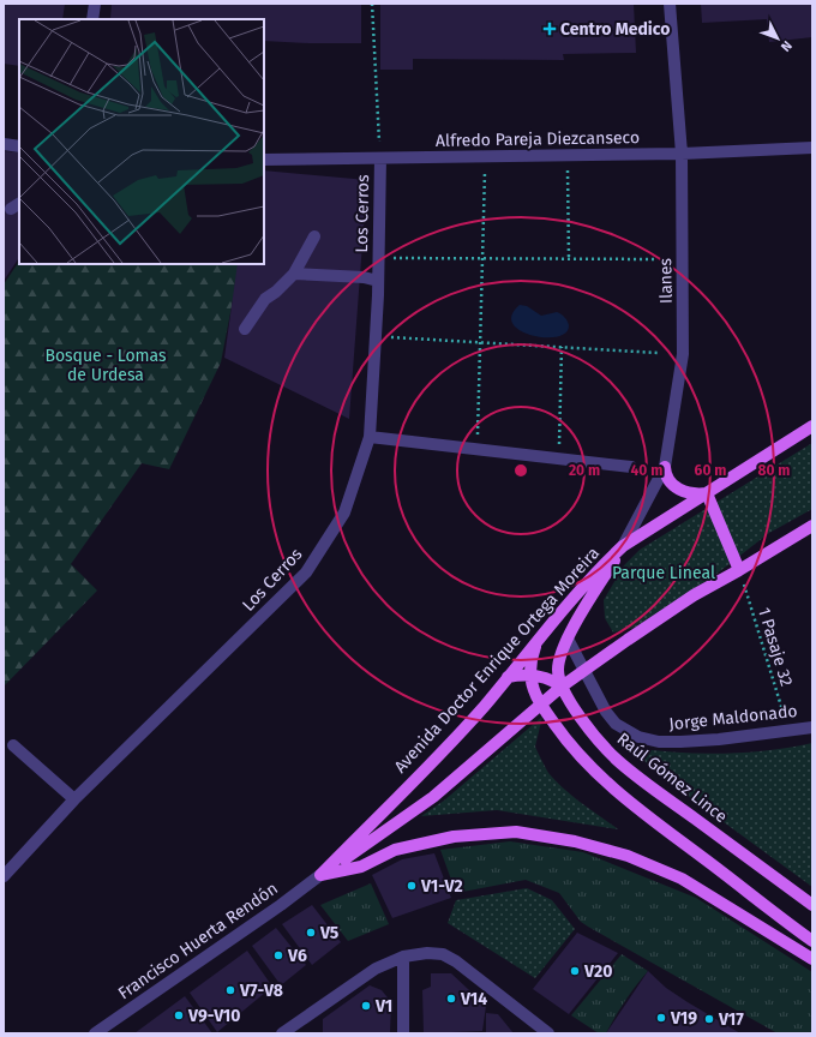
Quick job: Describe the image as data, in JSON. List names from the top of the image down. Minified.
{"streets":{"main road":["Avenida Doctor Enrique Ortega Moreira","Raúl Gómez Lince"],"street":["Alfredo Pareja Diezcanseco","Los Cerros","Ilanes","Jorge Maldonado","Francisco Huerta Rendón"],"path":["1 Pasaje 32"]},"crossings":[["Alfredo Pareja Diezcanseco","Los Cerros"],["Alfredo Pareja Diezcanseco","Ilanes"],["Ilanes","Avenida Doctor Enrique Ortega Moreira"],["Ilanes","Raúl Gómez Lince"],["1 Pasaje 32","Jorge Maldonado"],["Avenida Doctor Enrique Ortega Moreira","Raúl Gómez Lince"],["Avenida Doctor Enrique Ortega Moreira","Francisco Huerta Rendón"],["Jorge Maldonado","Raúl Gómez Lince"]],"parks":["Bosque - Lomas de Urdesa","Parque Lineal"],"places":{"health":["Centro Medico"],"other":["V1-V2","V5","V6","V20","V7-V8","V14","V1","V9-V10","V19","V17"]},"north":"bottom right","rings":["20 m","40 m","60 m","80 m"]}
